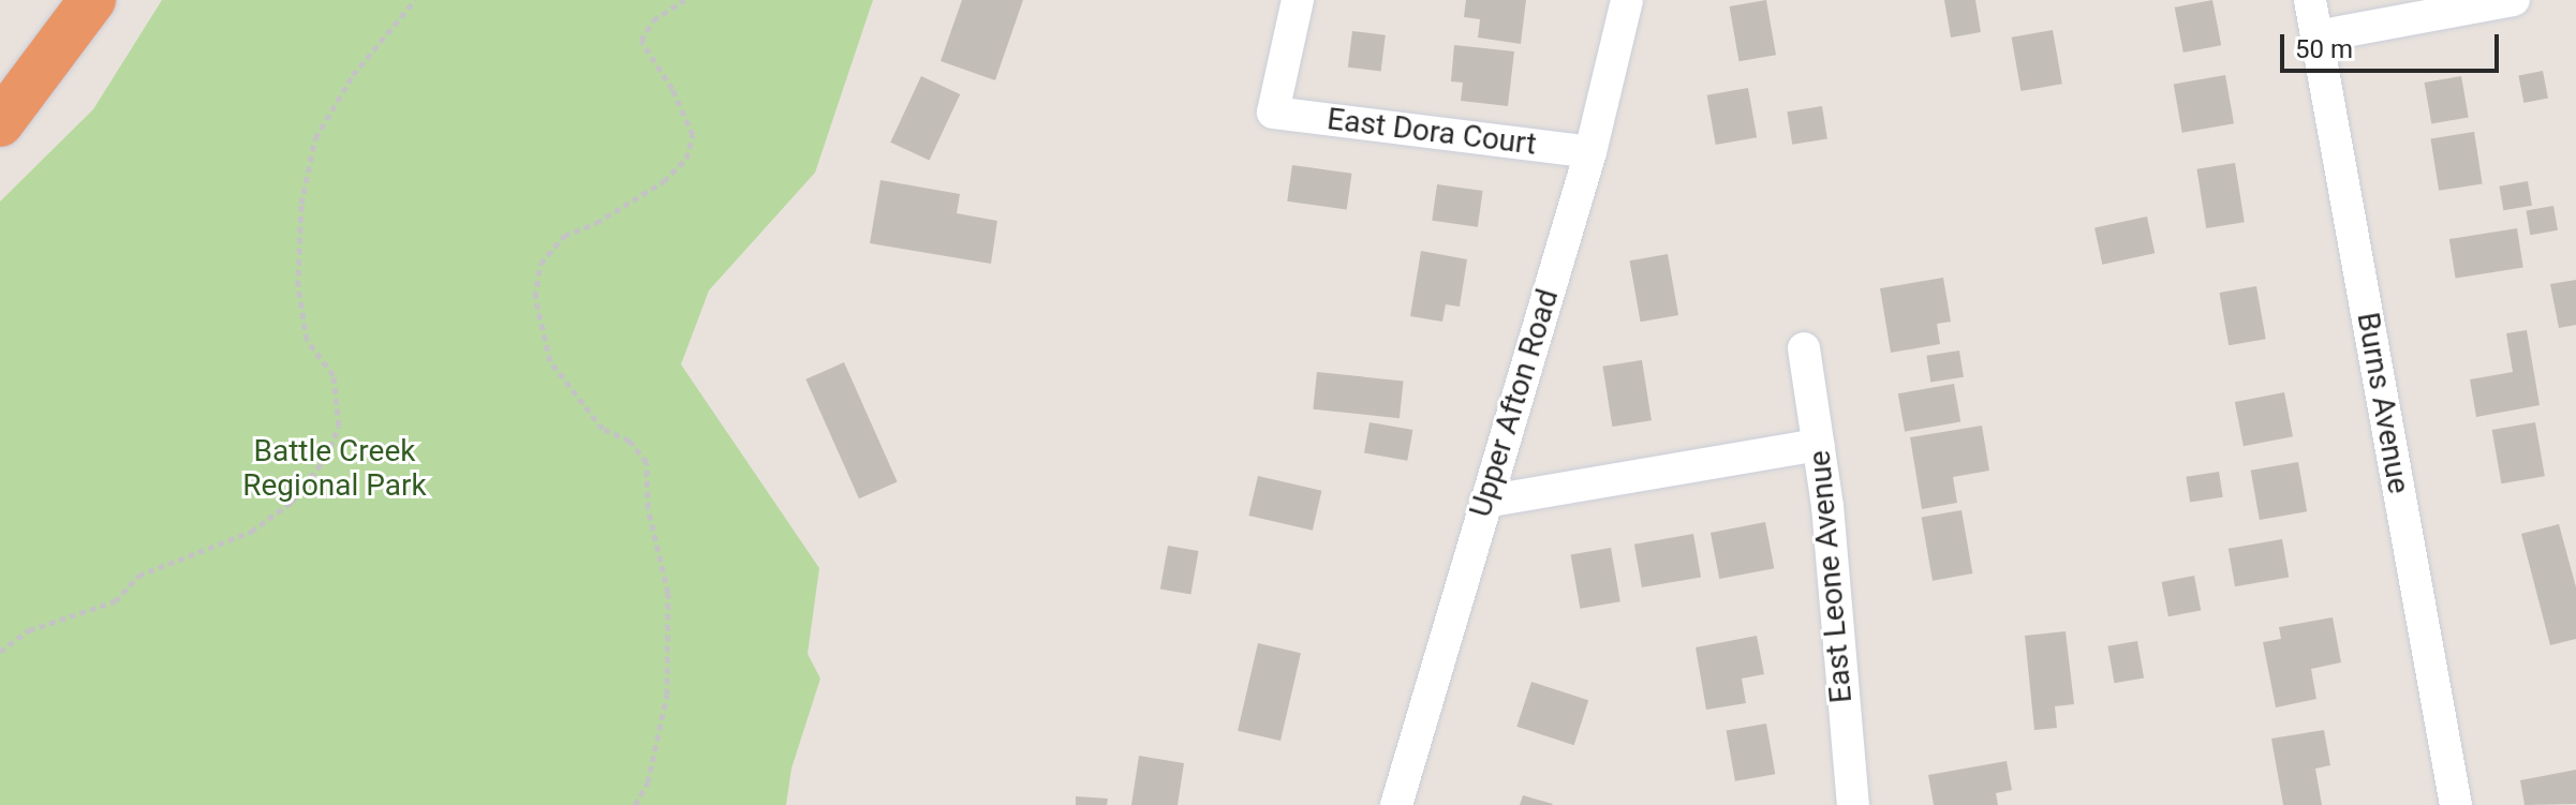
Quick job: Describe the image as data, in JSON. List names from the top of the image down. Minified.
{"streets":{"street":["East Dora Court","Upper Afton Road","Burns Avenue","East Leone Avenue"]},"crossings":[["East Dora Court","Upper Afton Road"]],"parks":["Battle Creek Regional Park"],"scale_bar":"50 m"}
